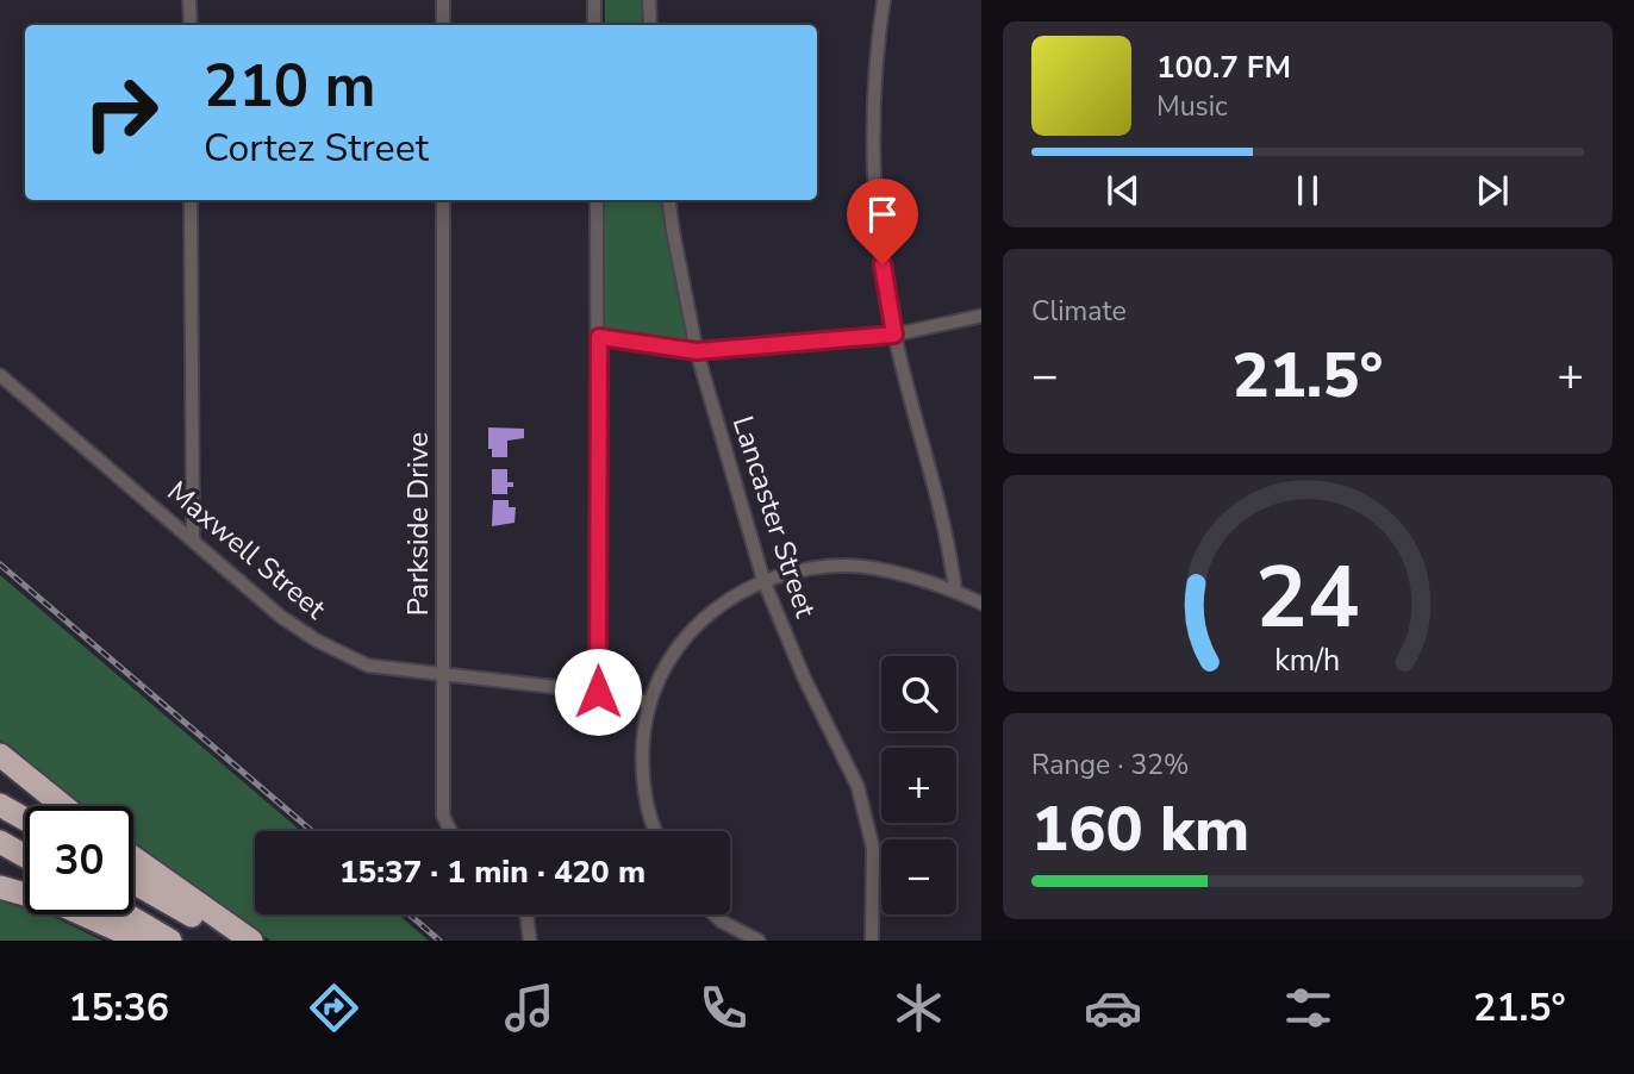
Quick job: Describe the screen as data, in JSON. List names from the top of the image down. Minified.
{"streets":{"street":["Lancaster Street","Parkside Drive","Maxwell Street"]},"crossings":[["Parkside Drive","Maxwell Street"]],"page":{"turn":["210 m","Cortez Street"],"song":["100.7 FM","Music"],"tile":["Climate",["Range · 32%","160 km"]],"heat":["−","21.5°","+"],"map_buttons":["+","−"],"limit":"30","trip":"15:37 · 1 min · 420 m","tabs":["15:36","21.5°"],"gauge":["24","km/h"]}}
